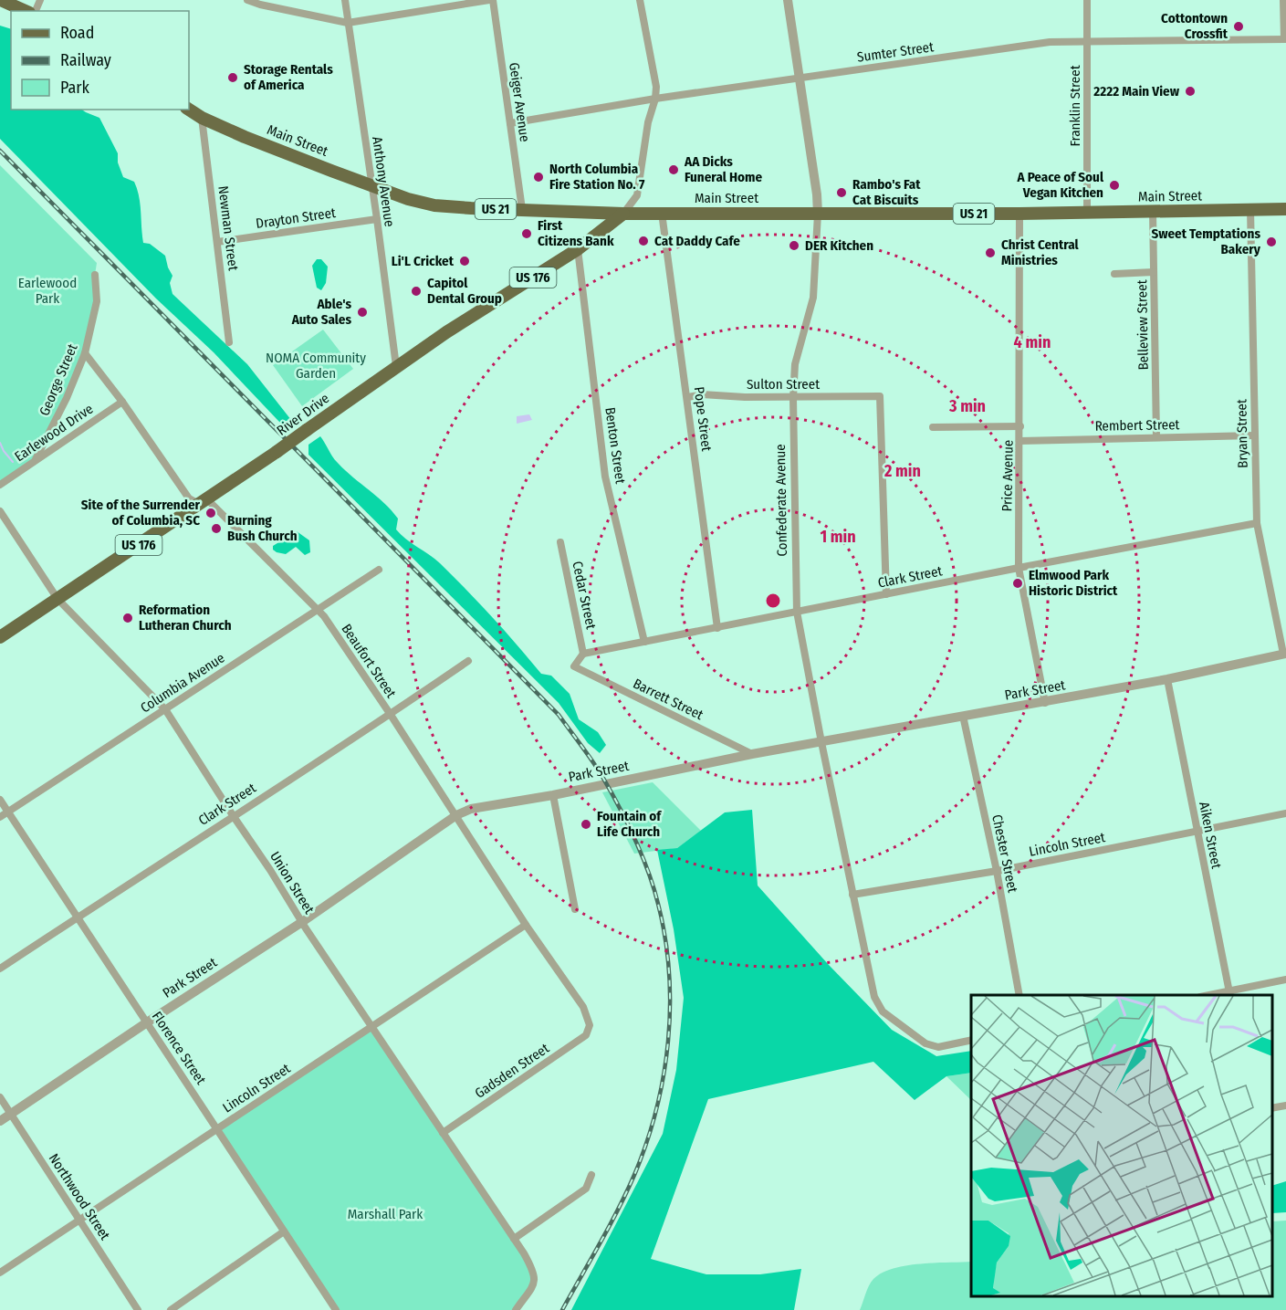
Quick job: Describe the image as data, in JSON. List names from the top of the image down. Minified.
{"streets":{"main road":["Main Street","US 21","US 176","River Drive"],"street":["Sumter Street","Geiger Avenue","Franklin Street","Anthony Avenue","Drayton Street","Newman Street","Belleview Street","George Street","Sulton Street","Pope Street","Rembert Street","Earlewood Drive","Bryan Street","Benton Street","Price Avenue","Confederate Avenue","Clark Street","Cedar Street","Beaufort Street","Columbia Avenue","Park Street","Barrett Street","Aiken Street","Lincoln Street","Chester Street","Union Street","Florence Street","Gadsden Street","Northwood Street"]},"crossings":[["Sumter Street","Geiger Avenue"],["Sumter Street","Franklin Street"],["Sumter Street","Confederate Avenue"],["Geiger Avenue","Main Street"],["Franklin Street","Main Street"],["Main Street","Anthony Avenue"],["Main Street","Newman Street"],["Main Street","Belleview Street"],["Main Street","River Drive"],["Main Street","Pope Street"],["Main Street","Bryan Street"],["Main Street","Price Avenue"],["Main Street","Confederate Avenue"],["Anthony Avenue","Drayton Street"],["Anthony Avenue","River Drive"],["Drayton Street","Newman Street"],["Belleview Street","Rembert Street"],["George Street","Earlewood Drive"],["George Street","Beaufort Street"],["Sulton Street","Pope Street"],["Sulton Street","Confederate Avenue"],["Sulton Street","Clark Street"],["River Drive","Benton Street"],["River Drive","Beaufort Street"],["River Drive","Union Street"],["Pope Street","Clark Street"],["Rembert Street","Bryan Street"],["Rembert Street","Price Avenue"],["Earlewood Drive","Beaufort Street"],["Bryan Street","Clark Street"],["Bryan Street","Park Street"],["Benton Street","Clark Street"],["Price Avenue","Clark Street"],["Price Avenue","Park Street"],["Confederate Avenue","Clark Street"],["Confederate Avenue","Park Street"],["Confederate Avenue","Lincoln Street"],["Clark Street","Cedar Street"],["Clark Street","Beaufort Street"],["Clark Street","Barrett Street"],["Clark Street","Union Street"],["Clark Street","Florence Street"],["Cedar Street","Barrett Street"],["Beaufort Street","Columbia Avenue"],["Beaufort Street","Park Street"],["Beaufort Street","Lincoln Street"],["Beaufort Street","Gadsden Street"],["Columbia Avenue","Union Street"],["Columbia Avenue","Florence Street"],["Park Street","Barrett Street"],["Park Street","Aiken Street"],["Park Street","Chester Street"],["Park Street","Union Street"],["Park Street","Florence Street"],["Park Street","Northwood Street"],["Aiken Street","Lincoln Street"],["Lincoln Street","Chester Street"],["Lincoln Street","Union Street"],["Lincoln Street","Florence Street"],["Lincoln Street","Northwood Street"],["Union Street","Gadsden Street"]],"parks":["Earlewood Park","NOMA Community Garden","Marshall Park"],"places":["Cottontown Crossfit","Storage Rentals of America","2222 Main View","AA Dicks Funeral Home","North Columbia Fire Station No. 7","A Peace of Soul Vegan Kitchen","Rambo's Fat Cat Biscuits","First Citizens Bank","Cat Daddy Cafe","Sweet Temptations Bakery","DER Kitchen","Christ Central Ministries","Li'L Cricket","Capitol Dental Group","Able's Auto Sales","Site of the Surrender of Columbia, SC","Burning Bush Church","Elmwood Park Historic District","Reformation Lutheran Church","Fountain of Life Church"],"legend":["Road","Railway","Park"],"rings":["4 min","3 min","2 min","1 min"]}
